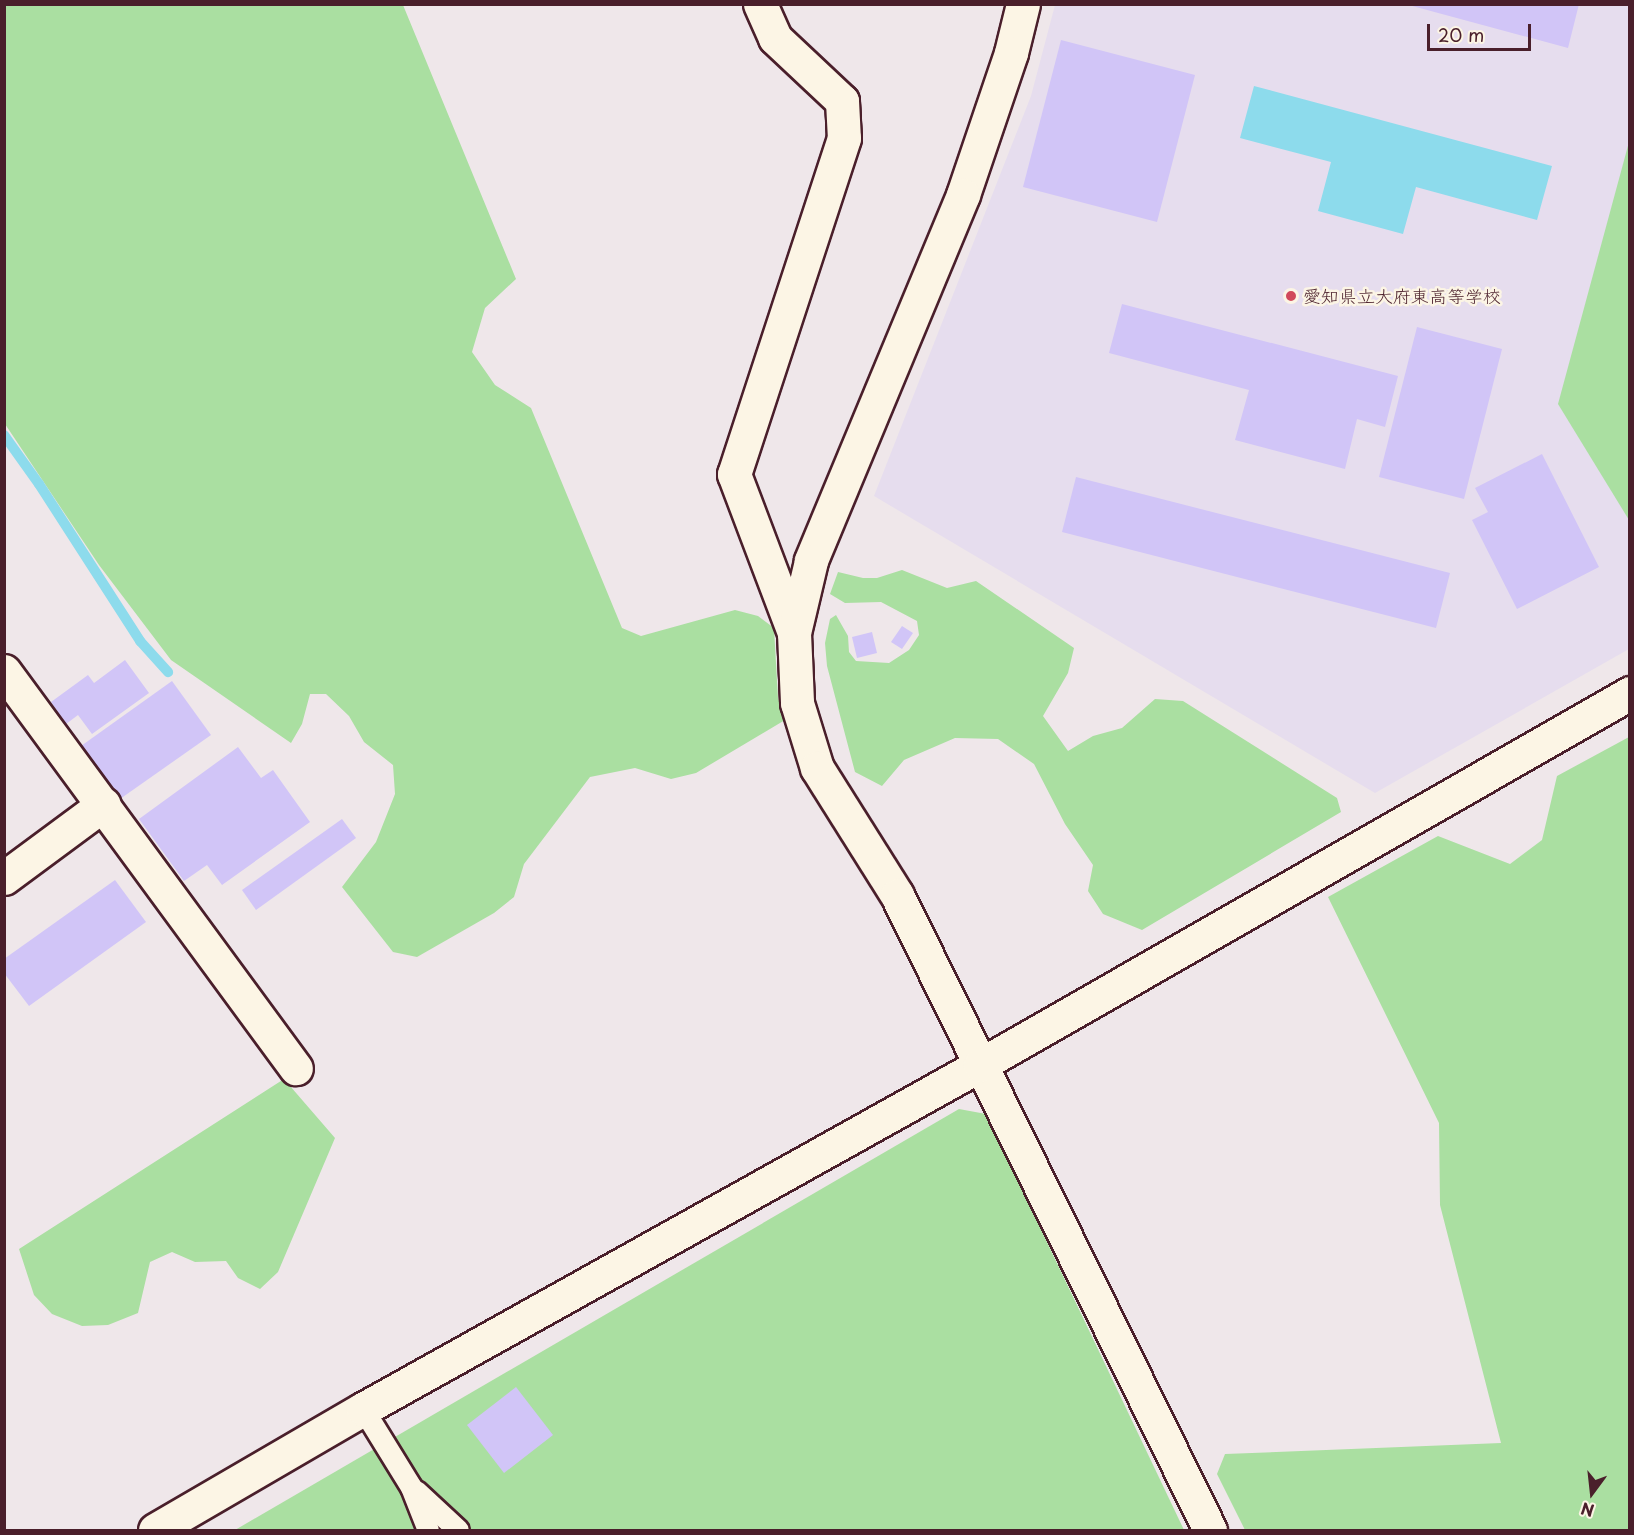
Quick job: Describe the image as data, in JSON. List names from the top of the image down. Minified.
{"places":["愛知県立大府東高等学校"],"scale_bar":"20 m","north":"bottom"}
